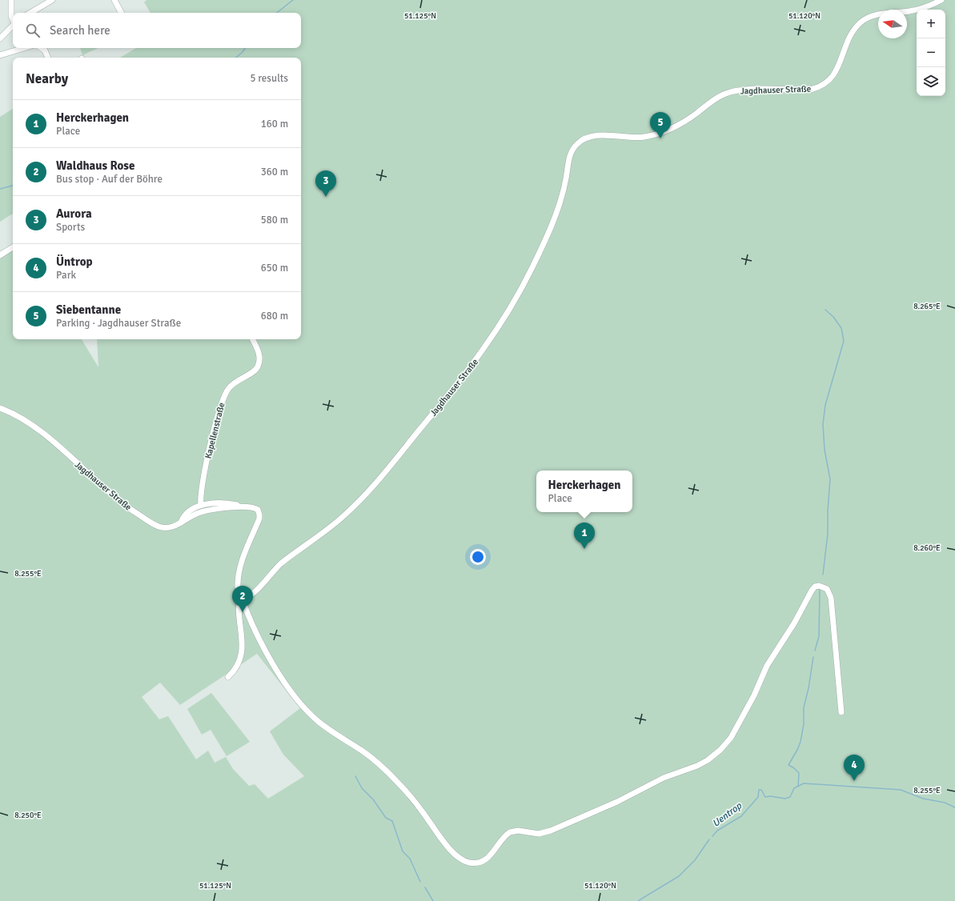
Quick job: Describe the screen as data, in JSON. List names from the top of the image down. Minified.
{"streets":{"street":["Jagdhauser Straße","Kapellenstraße"]},"water":["Uentrop"],"north":"left","page":{"map_buttons":["+","−"],"search":"Search here","heading":["Nearby","5 results"],"list":[{"mark":"1","name":"Herckerhagen","note":"Place","value":"160 m"},{"mark":"2","name":"Waldhaus Rose","note":"Bus stop · Auf der Böhre","value":"360 m"},{"mark":"3","name":"Aurora","note":"Sports","value":"580 m"},{"mark":"4","name":"Üntrop","note":"Park","value":"650 m"},{"mark":"5","name":"Siebentanne","note":"Parking · Jagdhauser Straße","value":"680 m"}],"pins":["5","3","1","2","4"],"popup":["Herckerhagen","Place"]},"coordinates":["51.125°N","51.120°N","8.265°E","8.260°E","8.255°E","8.250°E"]}
